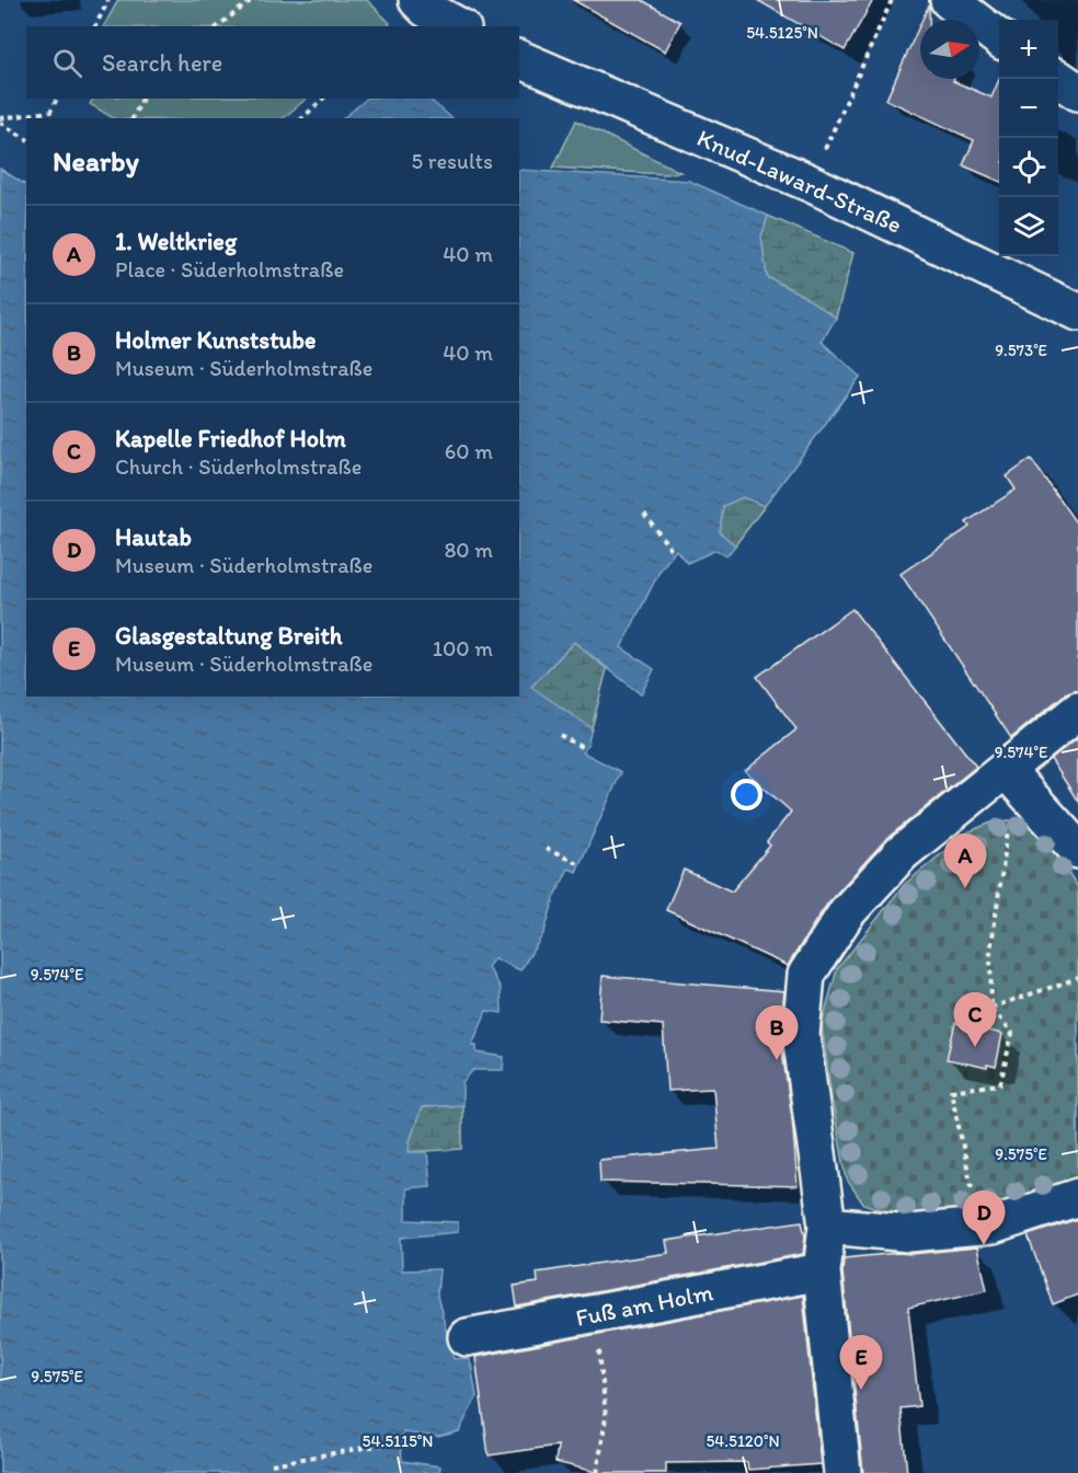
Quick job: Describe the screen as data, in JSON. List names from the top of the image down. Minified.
{"streets":{"street":["Knud-Laward-Straße","Fuß am Holm"]},"north":"right","page":{"map_buttons":["+","−"],"search":"Search here","heading":["Nearby","5 results"],"list":[{"mark":"A","name":"1. Weltkrieg","note":"Place · Süderholmstraße","value":"40 m"},{"mark":"B","name":"Holmer Kunststube","note":"Museum · Süderholmstraße","value":"40 m"},{"mark":"C","name":"Kapelle Friedhof Holm","note":"Church · Süderholmstraße","value":"60 m"},{"mark":"D","name":"Hautab","note":"Museum · Süderholmstraße","value":"80 m"},{"mark":"E","name":"Glasgestaltung Breith","note":"Museum · Süderholmstraße","value":"100 m"}],"pins":["A","C","B","D","E"]},"coordinates":["54.5125°N","9.573°E","9.574°E","9.575°E","54.5115°N","54.5120°N"]}
